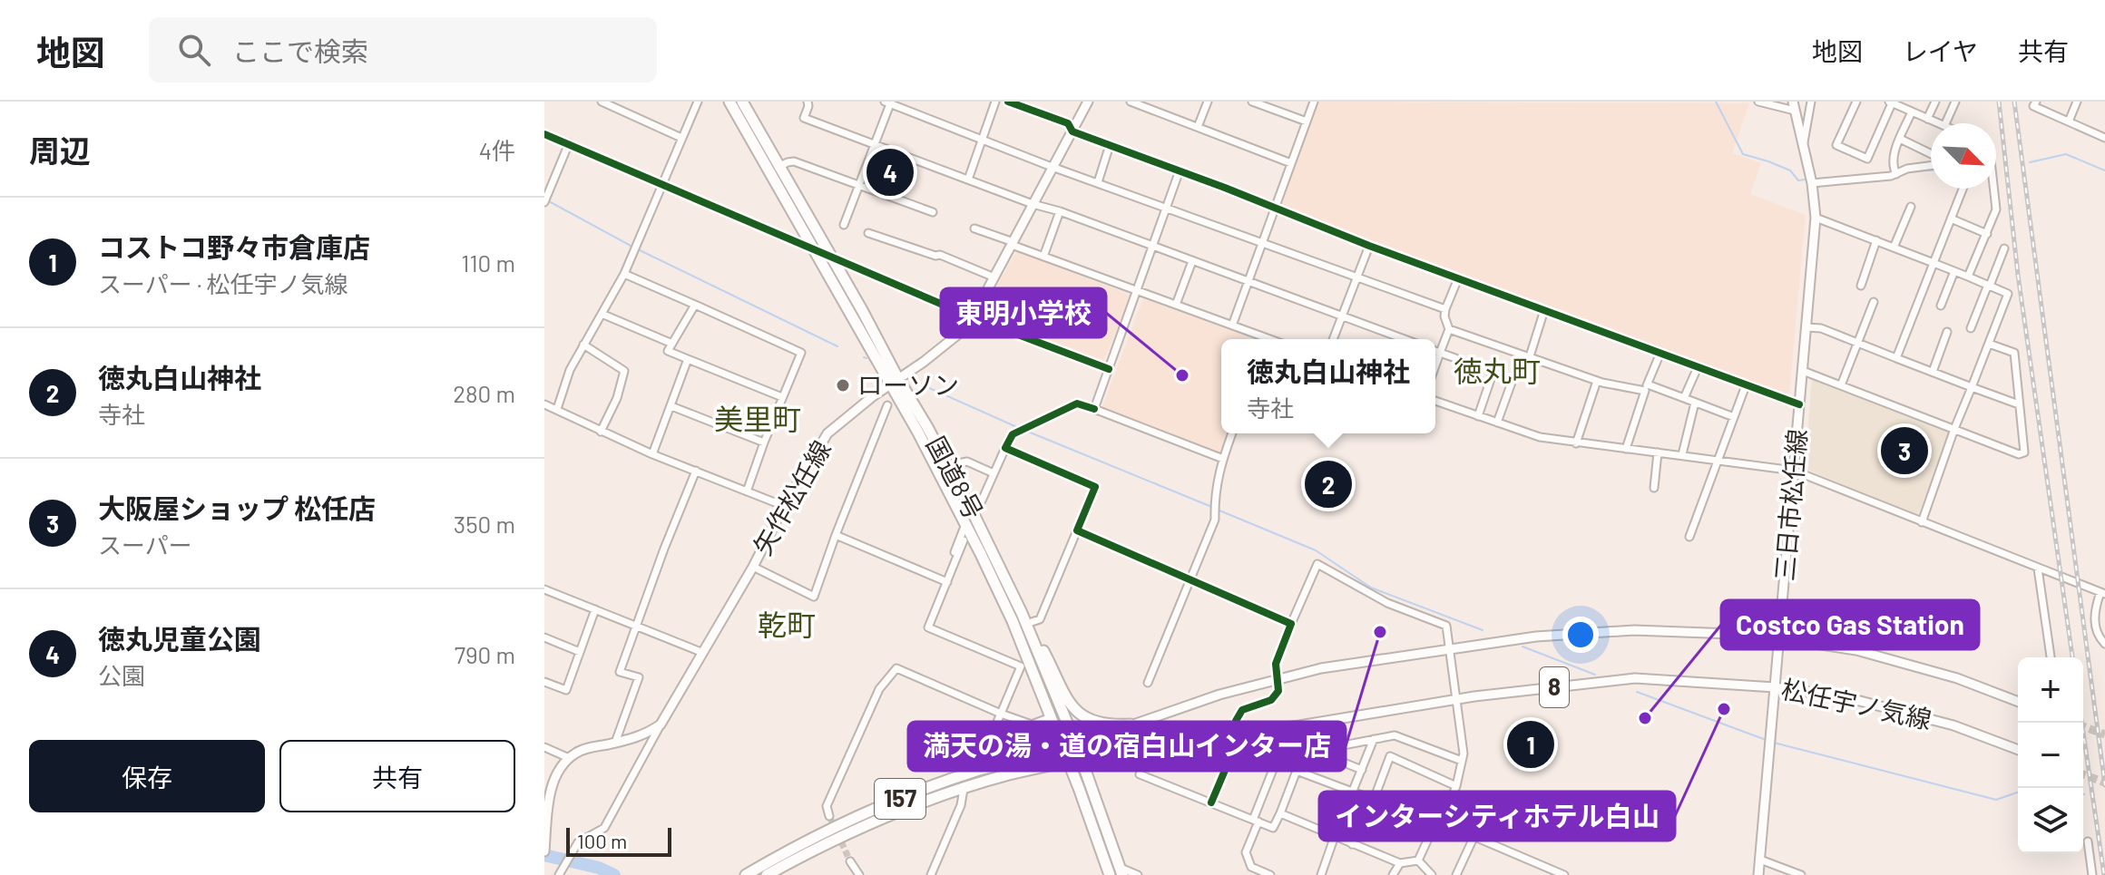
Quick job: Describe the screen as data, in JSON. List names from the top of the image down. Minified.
{"streets":{"highway":["国道8号","157"],"main road":["矢作松任線","三日市松任線","8","松任宇ノ気線"]},"crossings":[["国道8号","矢作松任線"],["国道8号","松任宇ノ気線"],["国道8号","157"],["三日市松任線","松任宇ノ気線"],["松任宇ノ気線","157"]],"districts":["徳丸町","美里町","乾町"],"places":["東明小学校","ローソン","満天の湯・道の宿白山インター店","インターシティホテル白山","Costco Gas Station"],"scale_bar":"100 m","north":"bottom right","page":{"header":"地図","search":"ここで検索","nav":["地図","レイヤ","共有"],"heading":["周辺","4件"],"pins":["4","3","2","1"],"list":[{"mark":"1","name":"コストコ野々市倉庫店","note":"スーパー · 松任宇ノ気線","value":"110 m"},{"mark":"2","name":"徳丸白山神社","note":"寺社","value":"280 m"},{"mark":"3","name":"大阪屋ショップ 松任店","note":"スーパー","value":"350 m"},{"mark":"4","name":"徳丸児童公園","note":"公園","value":"790 m"}],"popup":["徳丸白山神社","寺社"],"map_buttons":["+","−"],"buttons":["保存","共有"],"scale":"100 m"}}
